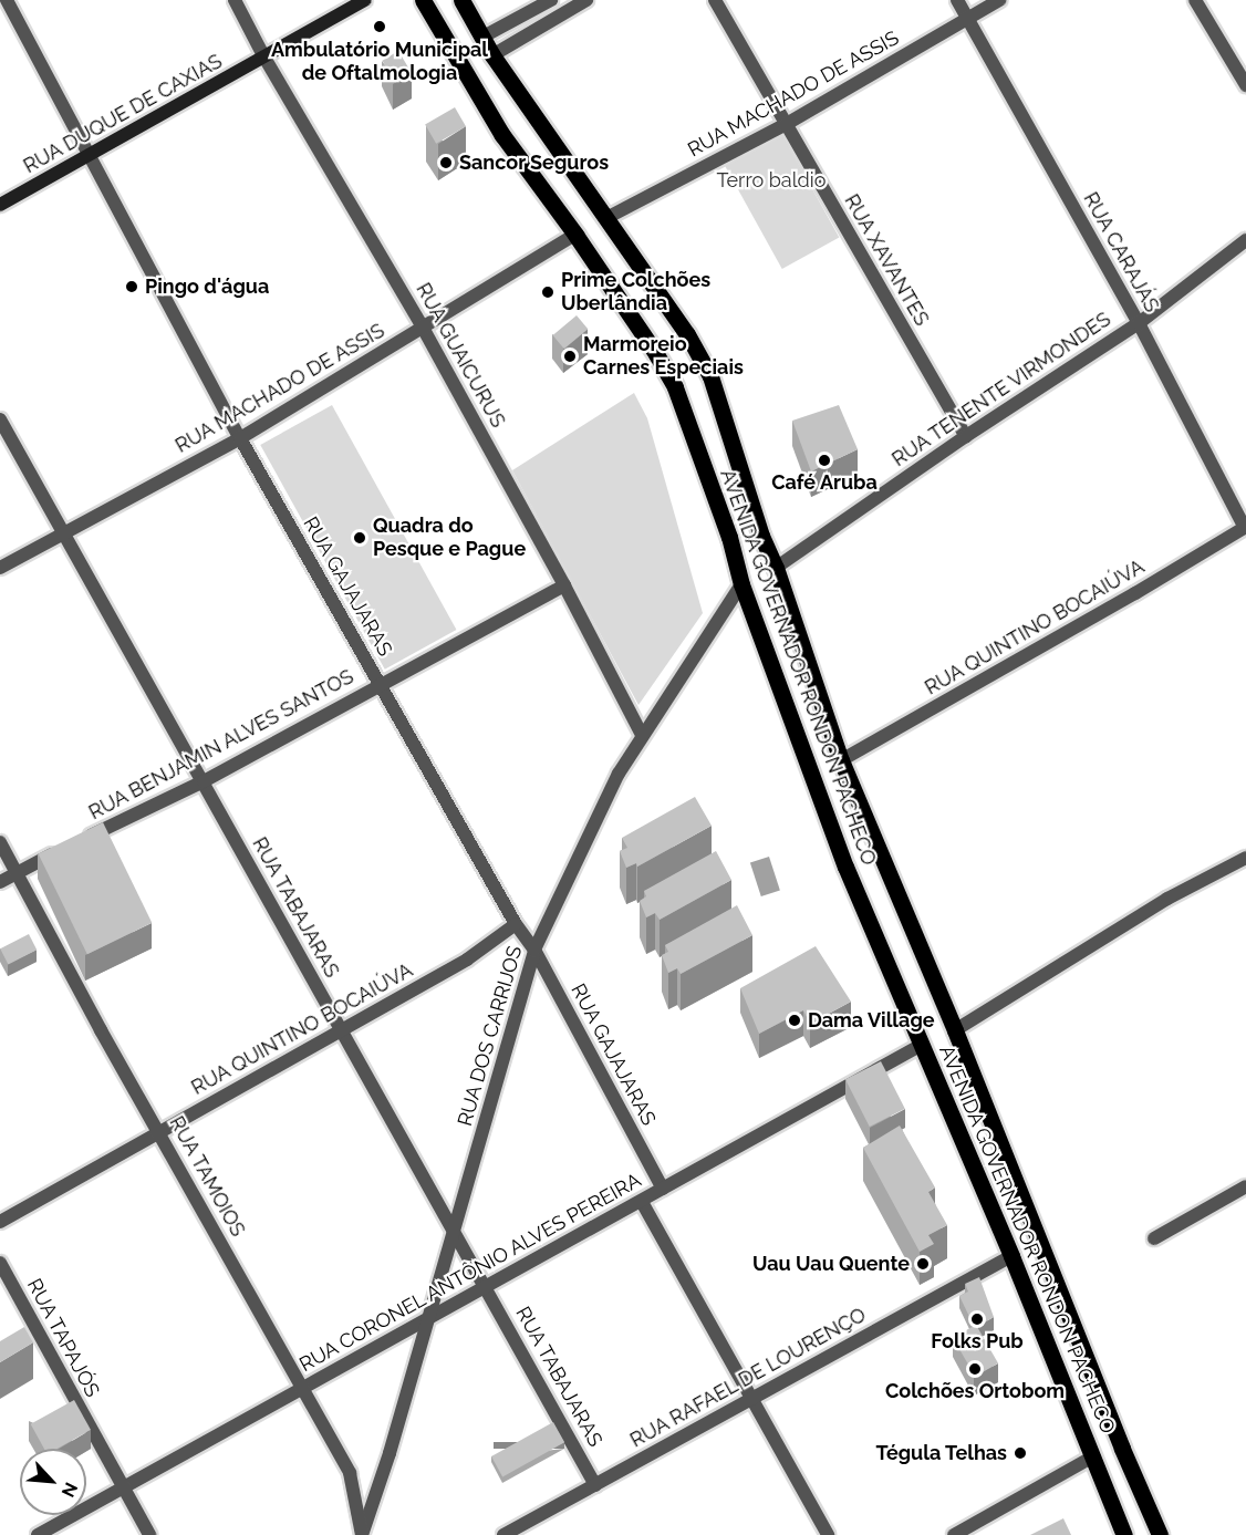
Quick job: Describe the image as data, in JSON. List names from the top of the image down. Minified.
{"streets":{"main road":["RUA DUQUE DE CAXIAS","AVENIDA GOVERNADOR RONDON PACHECO"],"street":["RUA MACHADO DE ASSIS","RUA CARAJÁS","RUA XAVANTES","RUA GUAICURUS","RUA TENENTE VIRMONDES","RUA GAJAJARAS","RUA QUINTINO BOCAIÚVA","RUA BENJAMIN ALVES SANTOS","RUA TABAJARAS","RUA DOS CARRIJOS","RUA TAMOIOS","RUA CORONEL ANTÔNIO ALVES PEREIRA","RUA TAPAJÓS","RUA RAFAEL DE LOURENÇO"]},"crossings":[["RUA MACHADO DE ASSIS","RUA CARAJÁS"],["RUA MACHADO DE ASSIS","RUA XAVANTES"],["RUA MACHADO DE ASSIS","RUA GUAICURUS"],["RUA MACHADO DE ASSIS","RUA GAJAJARAS"],["RUA MACHADO DE ASSIS","AVENIDA GOVERNADOR RONDON PACHECO"],["RUA MACHADO DE ASSIS","RUA TABAJARAS"],["RUA DUQUE DE CAXIAS","RUA GUAICURUS"],["RUA DUQUE DE CAXIAS","RUA GAJAJARAS"],["RUA CARAJÁS","RUA TENENTE VIRMONDES"],["RUA CARAJÁS","RUA QUINTINO BOCAIÚVA"],["RUA XAVANTES","RUA TENENTE VIRMONDES"],["RUA GUAICURUS","RUA BENJAMIN ALVES SANTOS"],["RUA GUAICURUS","RUA DOS CARRIJOS"],["RUA TENENTE VIRMONDES","AVENIDA GOVERNADOR RONDON PACHECO"],["RUA GAJAJARAS","RUA QUINTINO BOCAIÚVA"],["RUA GAJAJARAS","RUA BENJAMIN ALVES SANTOS"],["RUA GAJAJARAS","RUA DOS CARRIJOS"],["RUA GAJAJARAS","RUA CORONEL ANTÔNIO ALVES PEREIRA"],["RUA QUINTINO BOCAIÚVA","AVENIDA GOVERNADOR RONDON PACHECO"],["RUA QUINTINO BOCAIÚVA","RUA TABAJARAS"],["RUA QUINTINO BOCAIÚVA","RUA TAMOIOS"],["AVENIDA GOVERNADOR RONDON PACHECO","RUA DOS CARRIJOS"],["AVENIDA GOVERNADOR RONDON PACHECO","RUA CORONEL ANTÔNIO ALVES PEREIRA"],["AVENIDA GOVERNADOR RONDON PACHECO","RUA RAFAEL DE LOURENÇO"],["RUA BENJAMIN ALVES SANTOS","RUA TABAJARAS"],["RUA BENJAMIN ALVES SANTOS","RUA TAMOIOS"],["RUA TABAJARAS","RUA DOS CARRIJOS"],["RUA TABAJARAS","RUA CORONEL ANTÔNIO ALVES PEREIRA"],["RUA TABAJARAS","RUA RAFAEL DE LOURENÇO"],["RUA DOS CARRIJOS","RUA TAMOIOS"],["RUA DOS CARRIJOS","RUA CORONEL ANTÔNIO ALVES PEREIRA"],["RUA TAMOIOS","RUA CORONEL ANTÔNIO ALVES PEREIRA"],["RUA CORONEL ANTÔNIO ALVES PEREIRA","RUA TAPAJÓS"]],"parks":["Terro baldio"],"places":["Ambulatório Municipal de Oftalmologia","Sancor Seguros","Pingo d'água","Prime Colchões Uberlândia","Marmoreio Carnes Especiais","Café Aruba","Quadra do Pesque e Pague","Dama Village","Uau Uau Quente","Folks Pub","Colchões Ortobom","Tégula Telhas"],"north":"bottom right"}
